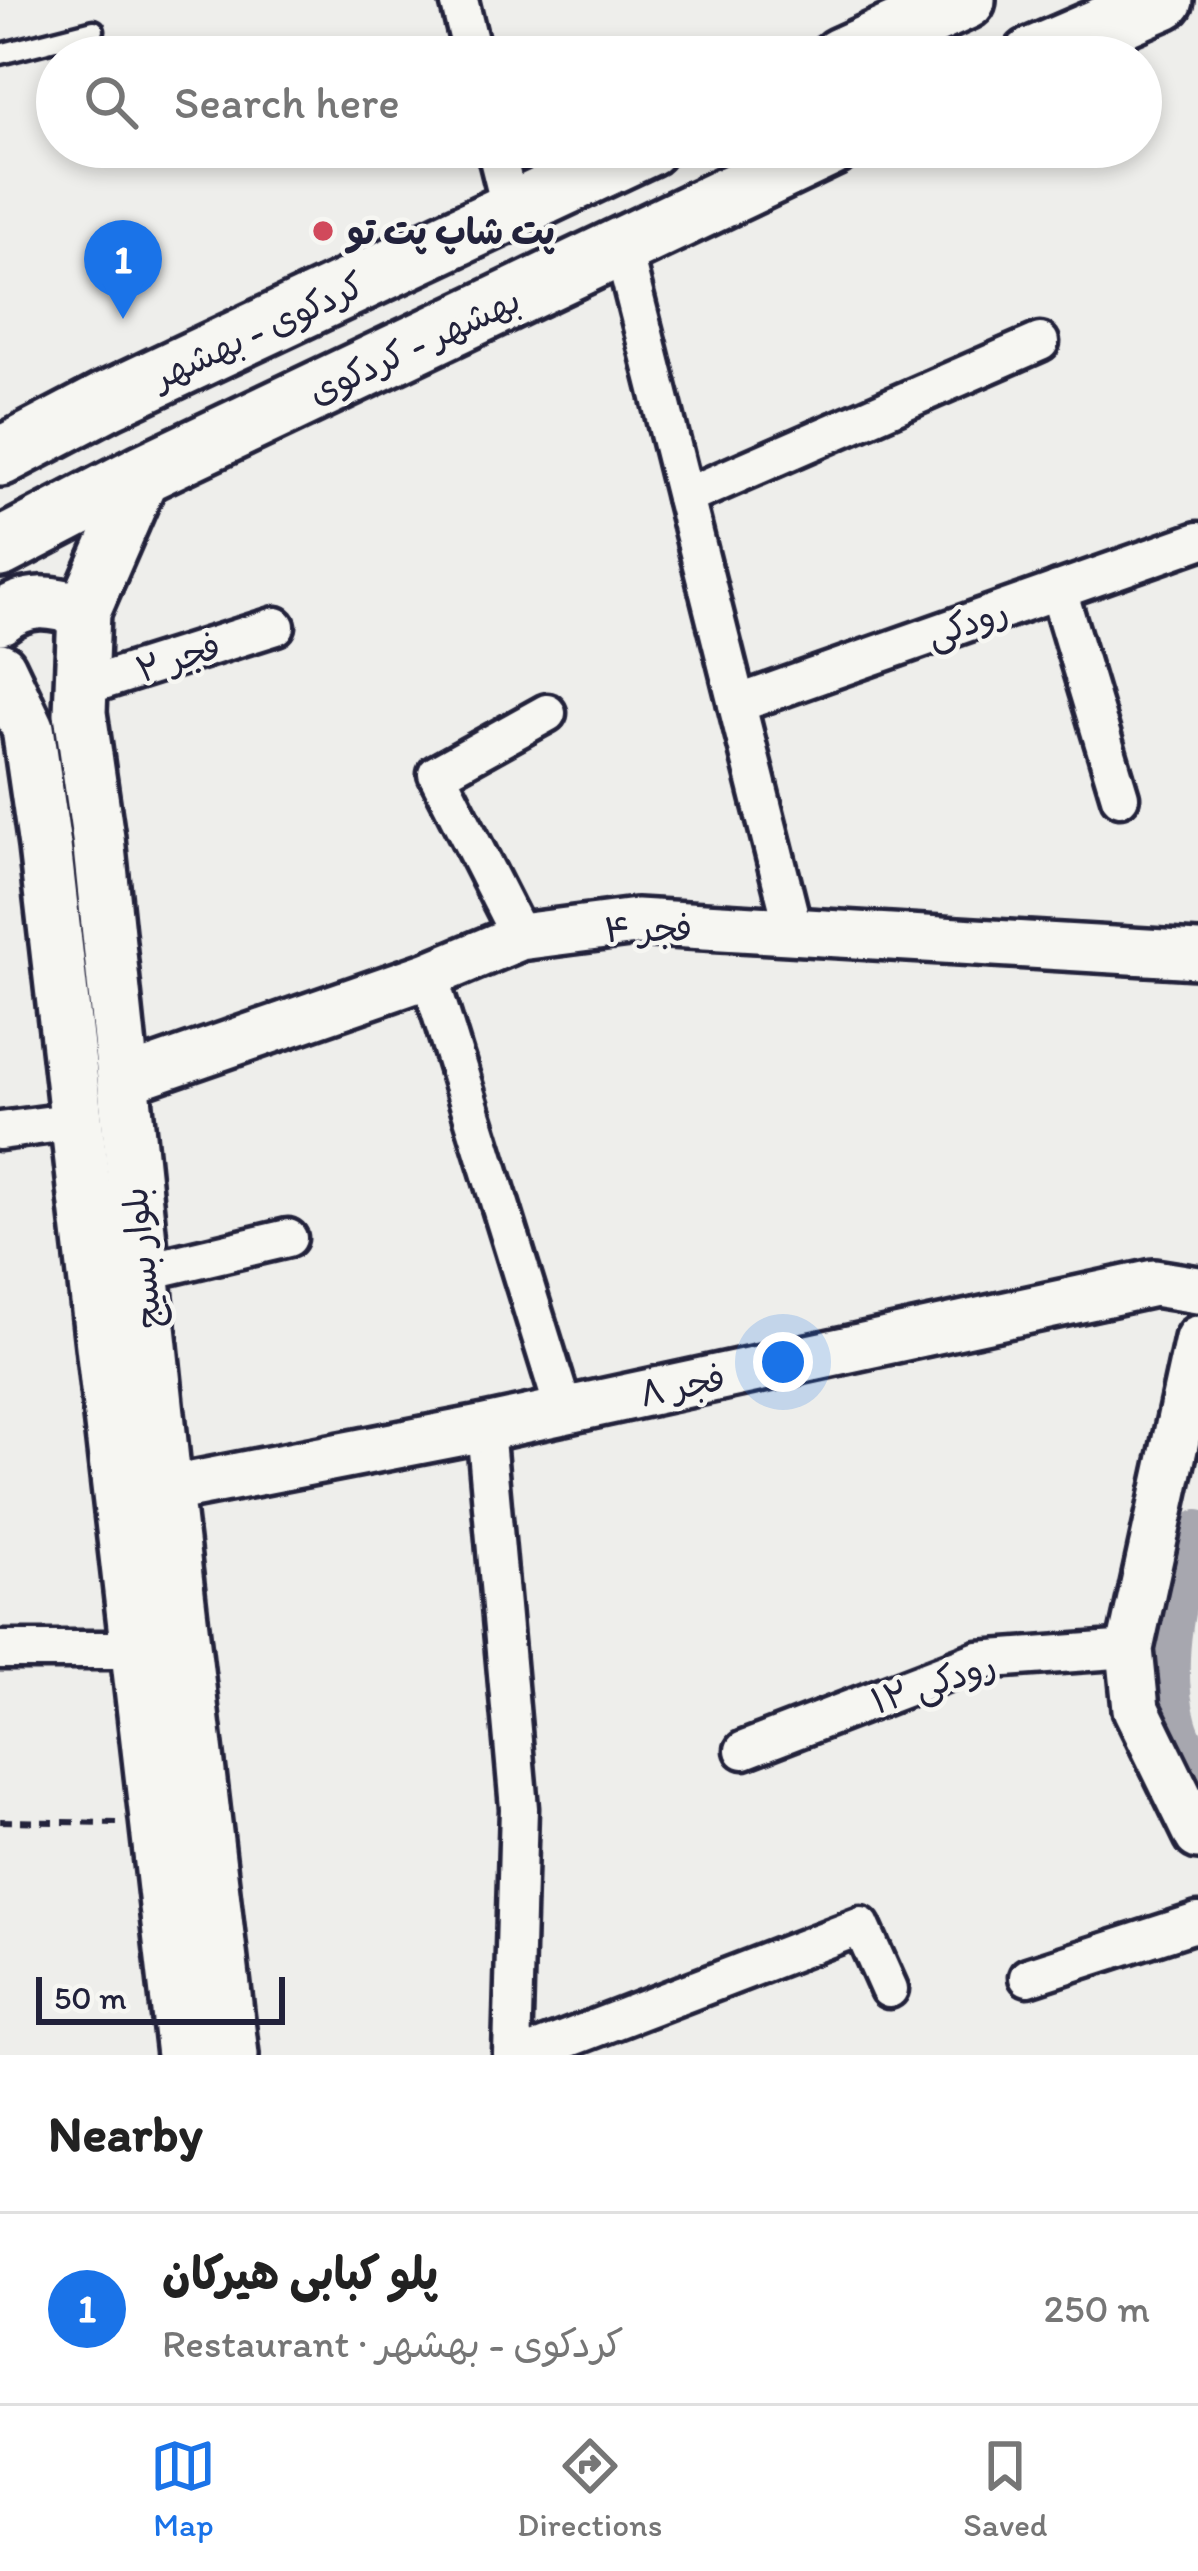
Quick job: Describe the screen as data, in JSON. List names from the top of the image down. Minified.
{"streets":{"highway":["کردکوی - بهشهر","بهشهر - کردکوی"],"main road":["بلوار بسیج"],"street":["رودکی","فجر ۲","فجر ۴","فجر ۸","رودکی ۱۲"]},"crossings":[["بهشهر - کردکوی","بلوار بسیج"],["فجر ۲","بلوار بسیج"],["فجر ۴","بلوار بسیج"],["بلوار بسیج","فجر ۸"]],"places":["پت شاپ پت تو"],"scale_bar":"50 m","page":{"search":"Search here","pins":"1","scale":"50 m","heading":"Nearby","list":[{"mark":"1","name":"پلو کبابی هیرکان","note":"Restaurant · کردکوی - بهشهر","value":"250 m"}],"nav":["Map","Directions","Saved"]}}
